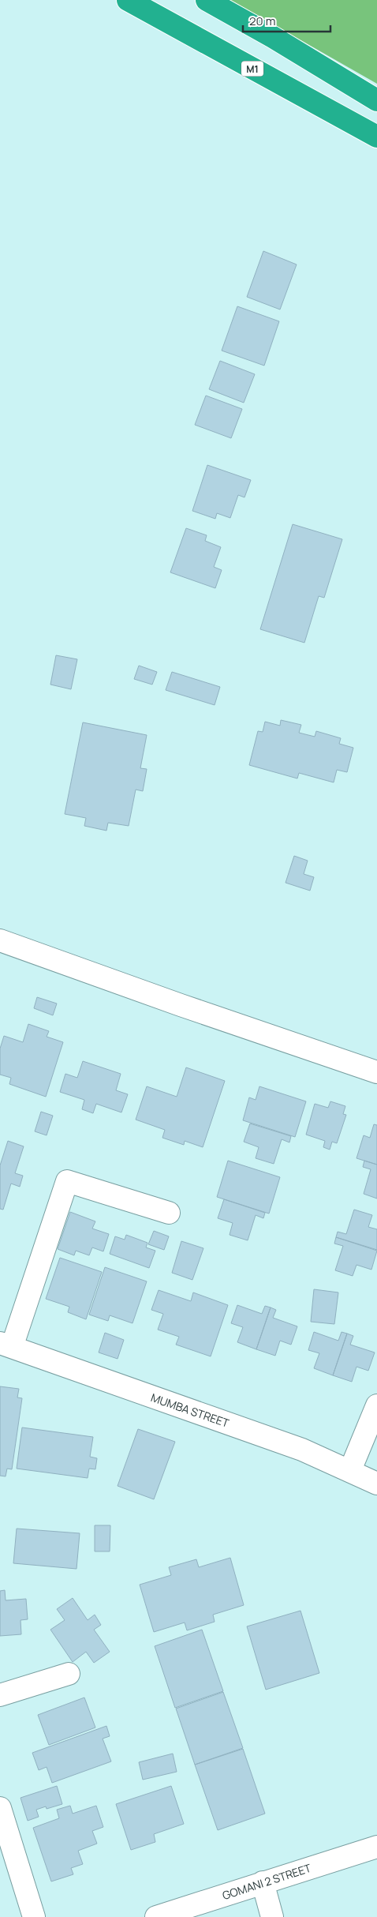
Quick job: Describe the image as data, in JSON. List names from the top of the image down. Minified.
{"streets":{"highway":["M1"],"street":["MUMBA STREET","GOMANI 2 STREET"]},"scale_bar":"20 m"}
